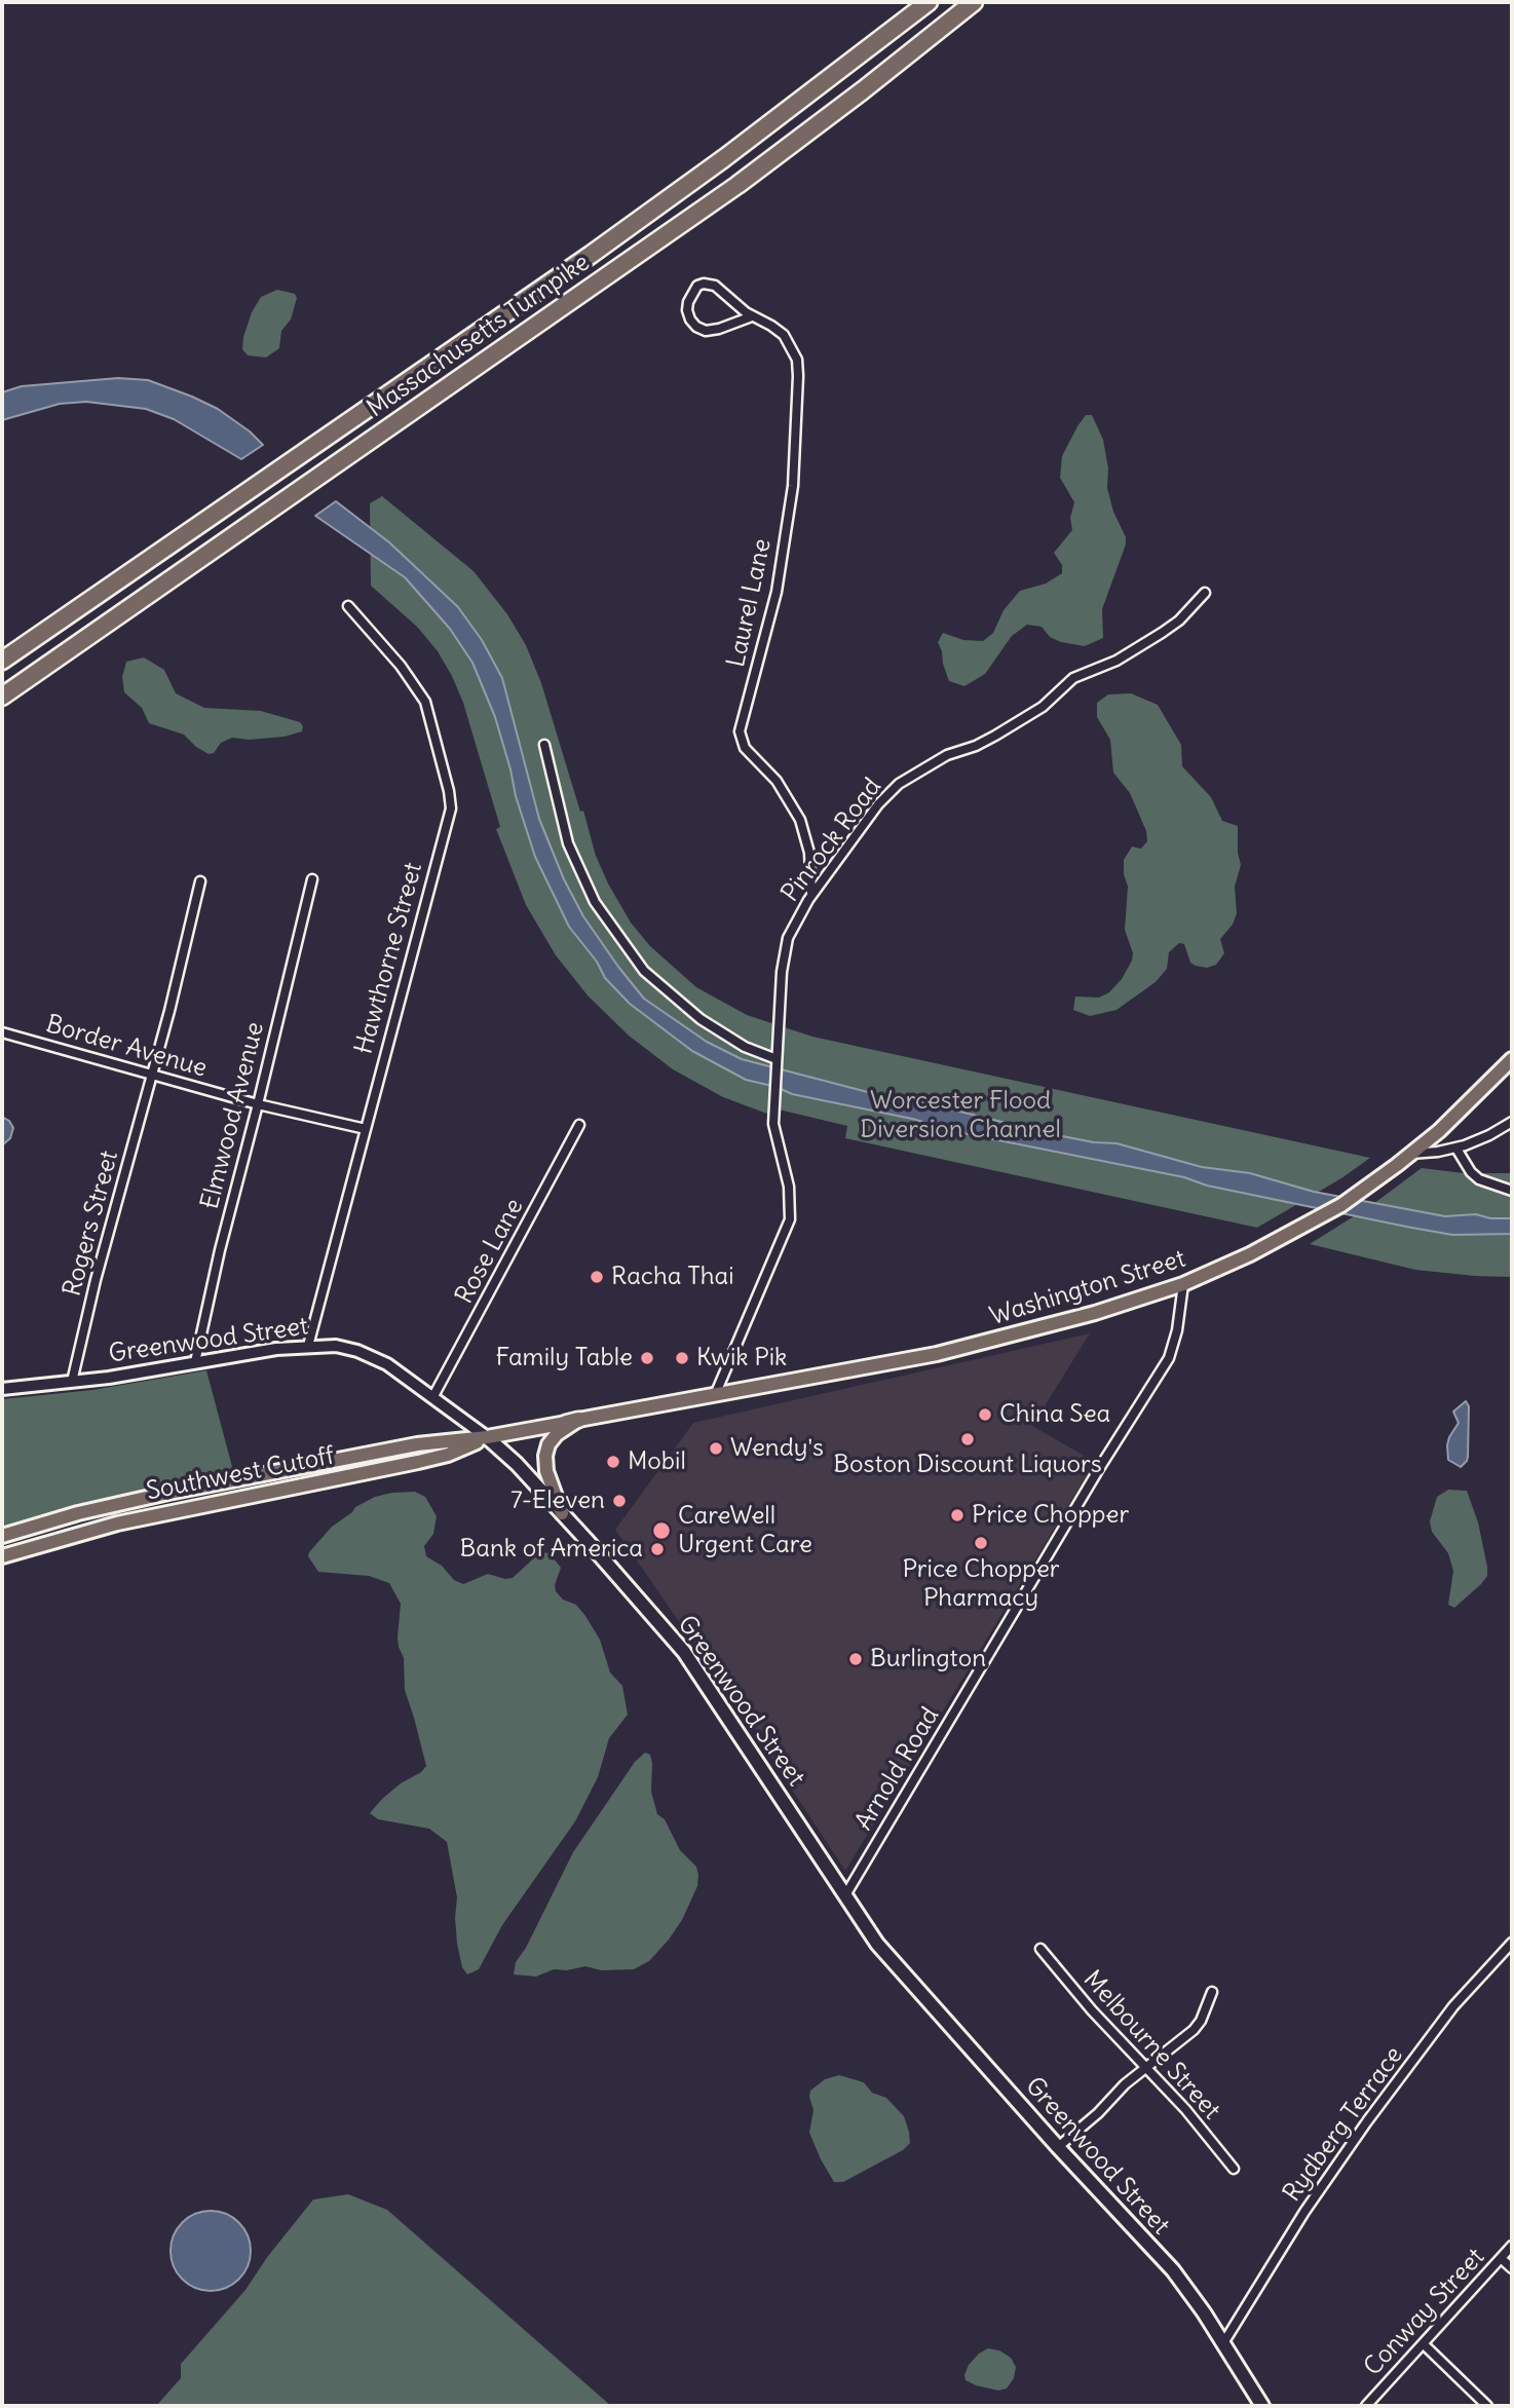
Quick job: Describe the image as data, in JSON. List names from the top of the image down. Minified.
{"streets":{"highway":["Massachusetts Turnpike"],"main road":["Washington Street","Greenwood Street","Southwest Cutoff"],"street":["Laurel Lane","Pinrock Road","Hawthorne Street","Border Avenue","Elmwood Avenue","Rogers Street","Rose Lane","Arnold Road","Melbourne Street","Rydberg Terrace","Conway Street"]},"crossings":[["Laurel Lane","Pinrock Road"],["Pinrock Road","Southwest Cutoff"],["Hawthorne Street","Border Avenue"],["Hawthorne Street","Greenwood Street"],["Border Avenue","Elmwood Avenue"],["Border Avenue","Rogers Street"],["Elmwood Avenue","Greenwood Street"],["Rogers Street","Greenwood Street"],["Rose Lane","Greenwood Street"],["Washington Street","Southwest Cutoff"],["Washington Street","Arnold Road"],["Greenwood Street","Southwest Cutoff"],["Greenwood Street","Arnold Road"],["Greenwood Street","Rydberg Terrace"]],"parks":["Worcester Flood Diversion Channel"],"places":["Racha Thai","Family Table","Kwik Pik","China Sea","Boston Discount Liquors","Wendy's","Mobil","7-Eleven","Price Chopper","CareWell Urgent Care","Price Chopper Pharmacy","Bank of America","Burlington"]}
